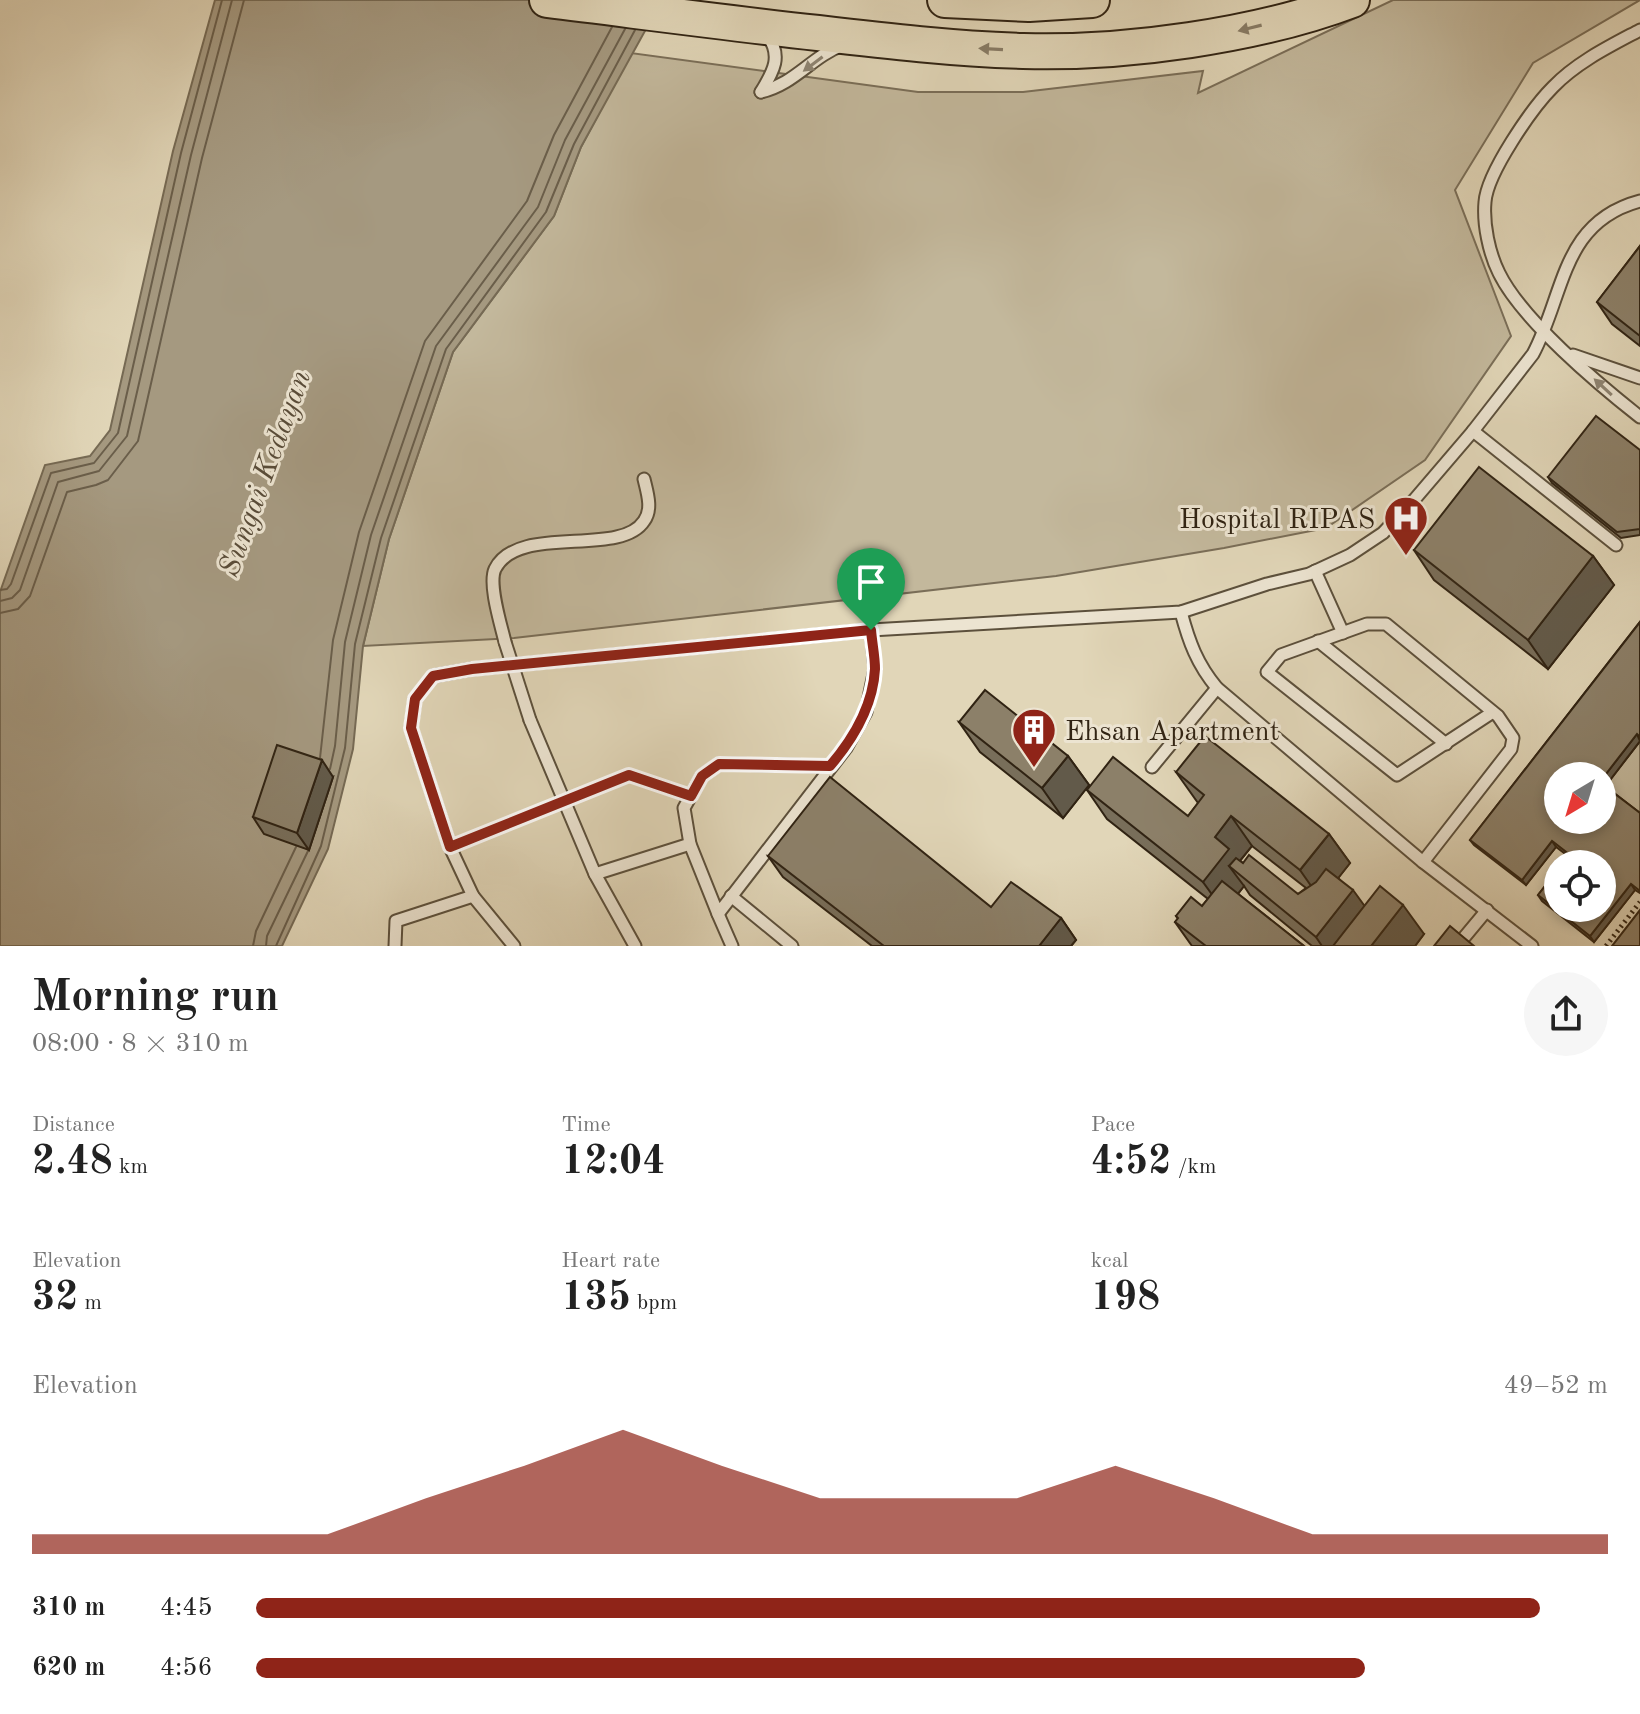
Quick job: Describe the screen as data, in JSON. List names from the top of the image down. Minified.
{"water":["Sungai Kedayan"],"places":{"hospital":["Hospital RIPAS"],"building":["Ehsan Apartment"]},"north":"bottom left","page":{"heading":["Morning run","08:00 · 8 × 310 m"],"stats":[["Distance","2.48 km"],["Time","12:04"],["Pace","4:52 /km"],["Elevation","32 m"],["Heart rate","135 bpm"],["kcal","198"]],"chart":["Elevation","49–52 m"],"list":[{"name":"310 m","note":"4:45"},{"name":"620 m","note":"4:56"}]}}
